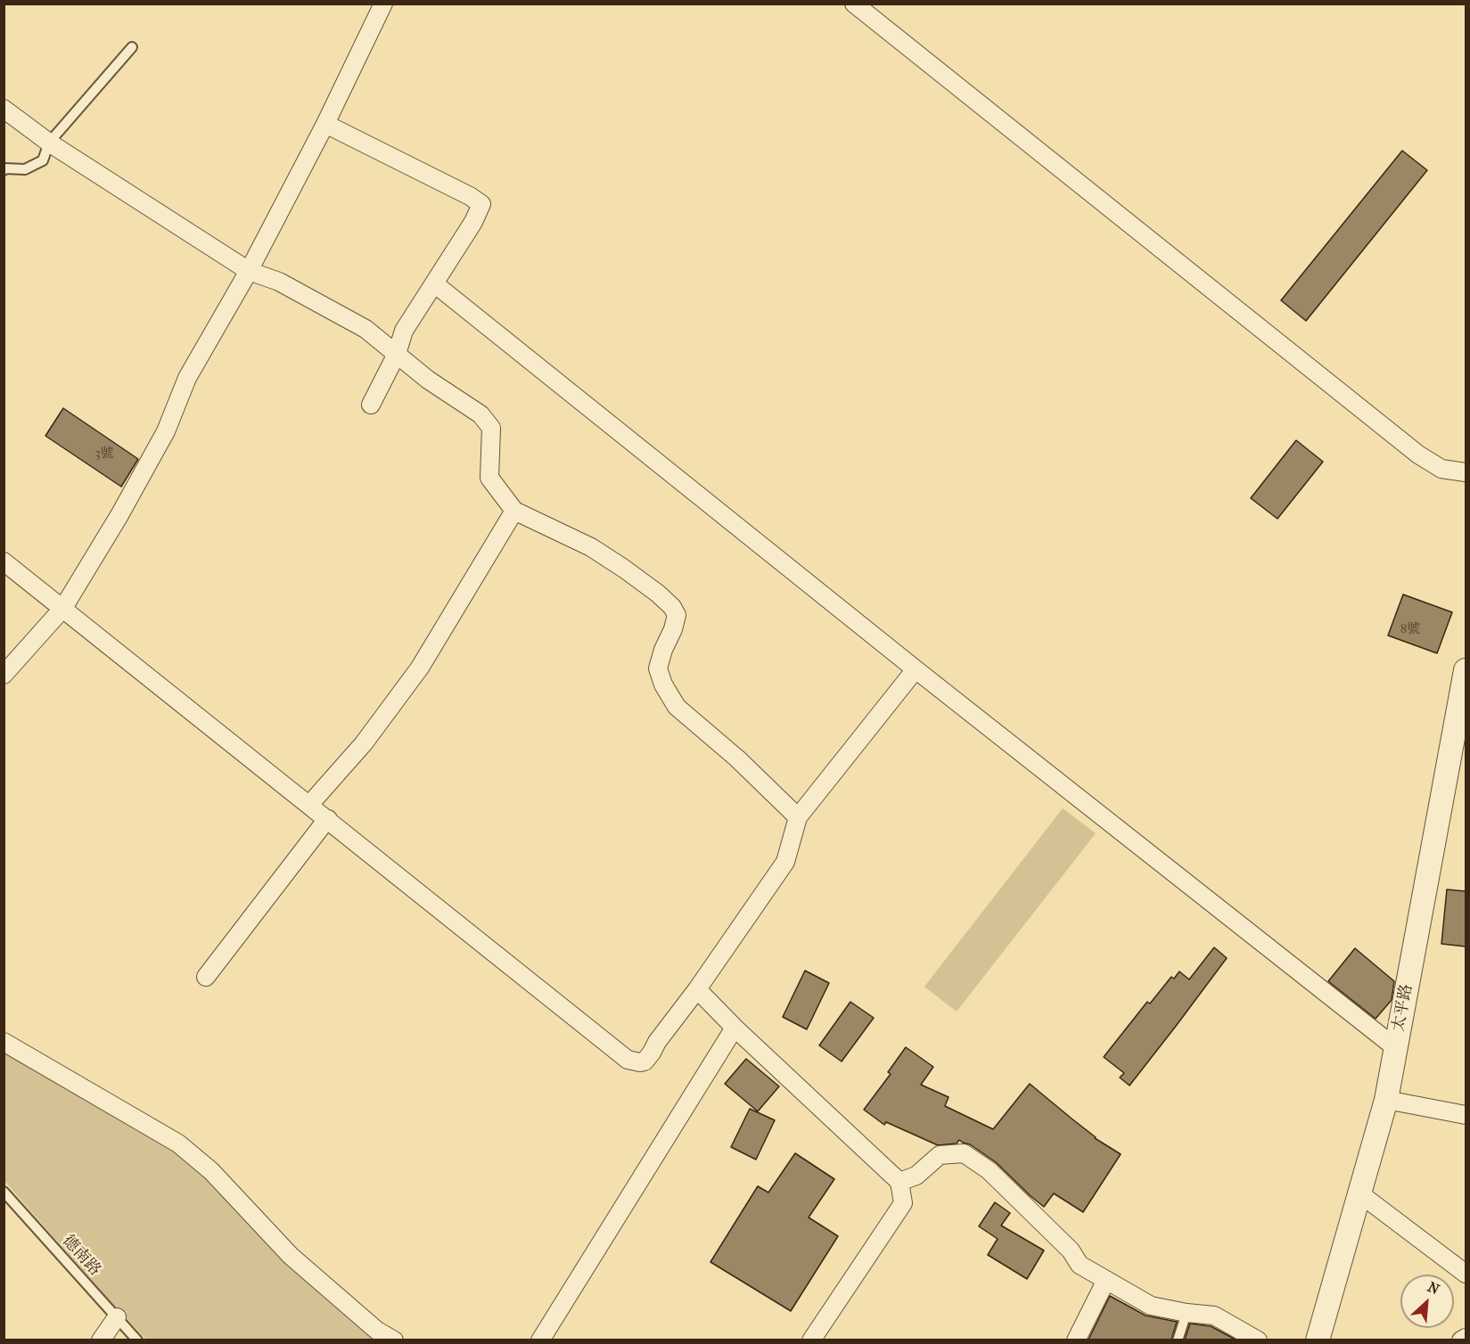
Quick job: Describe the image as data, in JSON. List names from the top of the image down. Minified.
{"streets":{"street":["太平路"],"lane":["德南路"]},"house_numbers":["3號","8號"],"north":"top right"}
